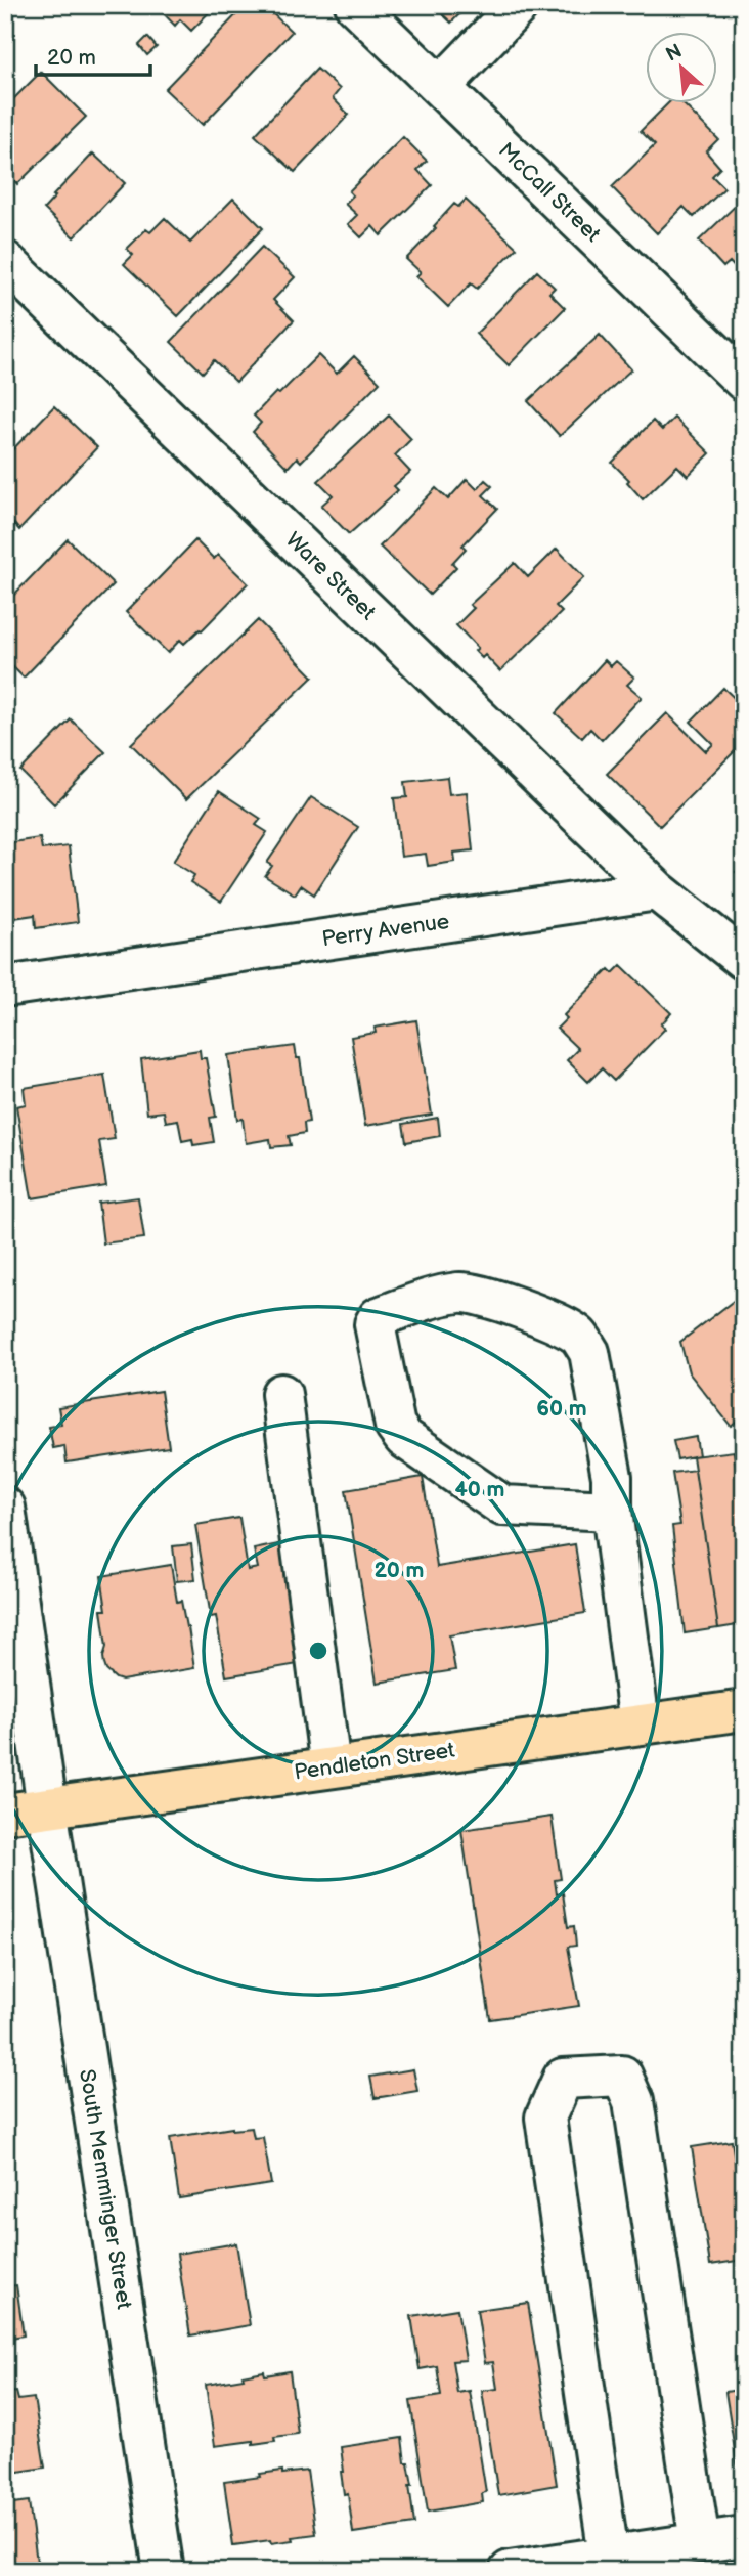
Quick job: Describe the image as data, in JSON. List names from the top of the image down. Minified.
{"streets":{"main road":["Pendleton Street"],"street":["McCall Street","Ware Street","Perry Avenue","South Memminger Street"]},"crossings":[["Ware Street","Perry Avenue"],["Pendleton Street","South Memminger Street"]],"scale_bar":"20 m","north":"top left","rings":["60 m","40 m","20 m"]}
